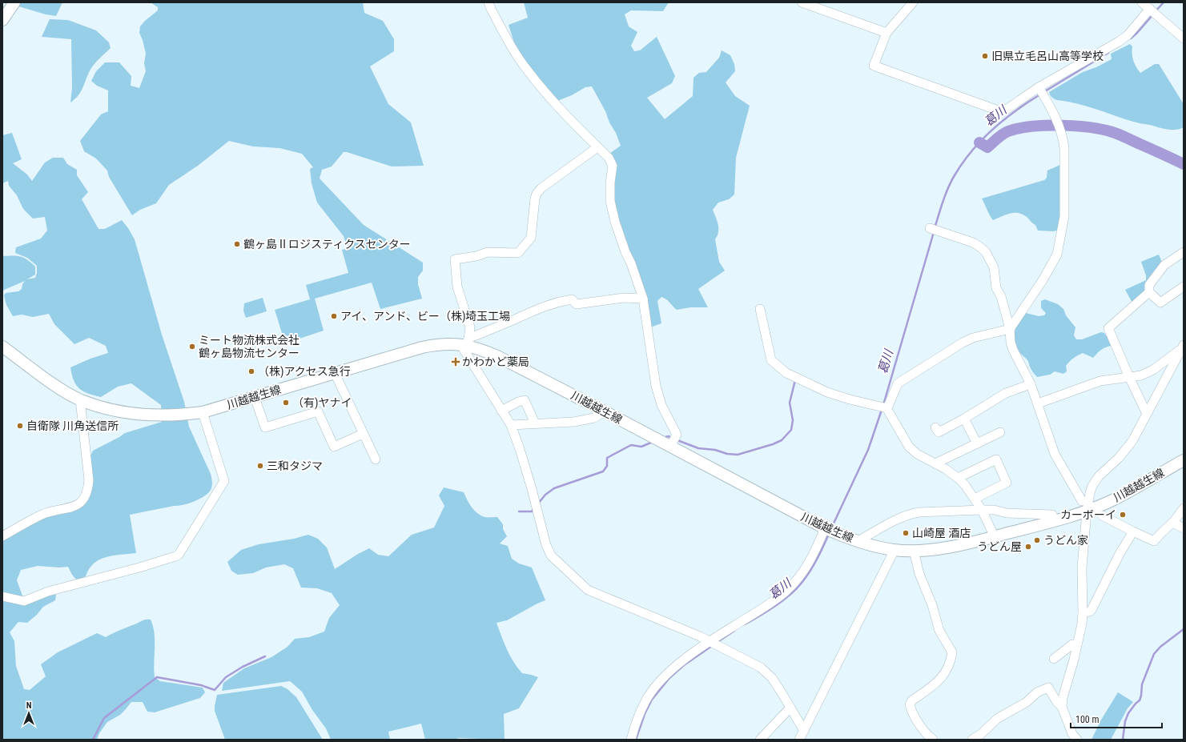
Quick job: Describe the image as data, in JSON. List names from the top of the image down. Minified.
{"streets":{"main road":["川越越生線"]},"water":["葛川"],"places":{"other":["旧県立毛呂山高等学校","鶴ヶ島Ⅱロジスティクスセンター","アイ、アンド、ビー（株)埼玉工場","ミート物流株式会社 鶴ヶ島物流センター","（株)アクセス急行","（有)ヤナイ","自衛隊 川角送信所","三和タジマ","カーボーイ","山崎屋 酒店","うどん家","うどん屋"],"health":["かわかど薬局"]},"scale_bar":"100 m","north":"top"}
